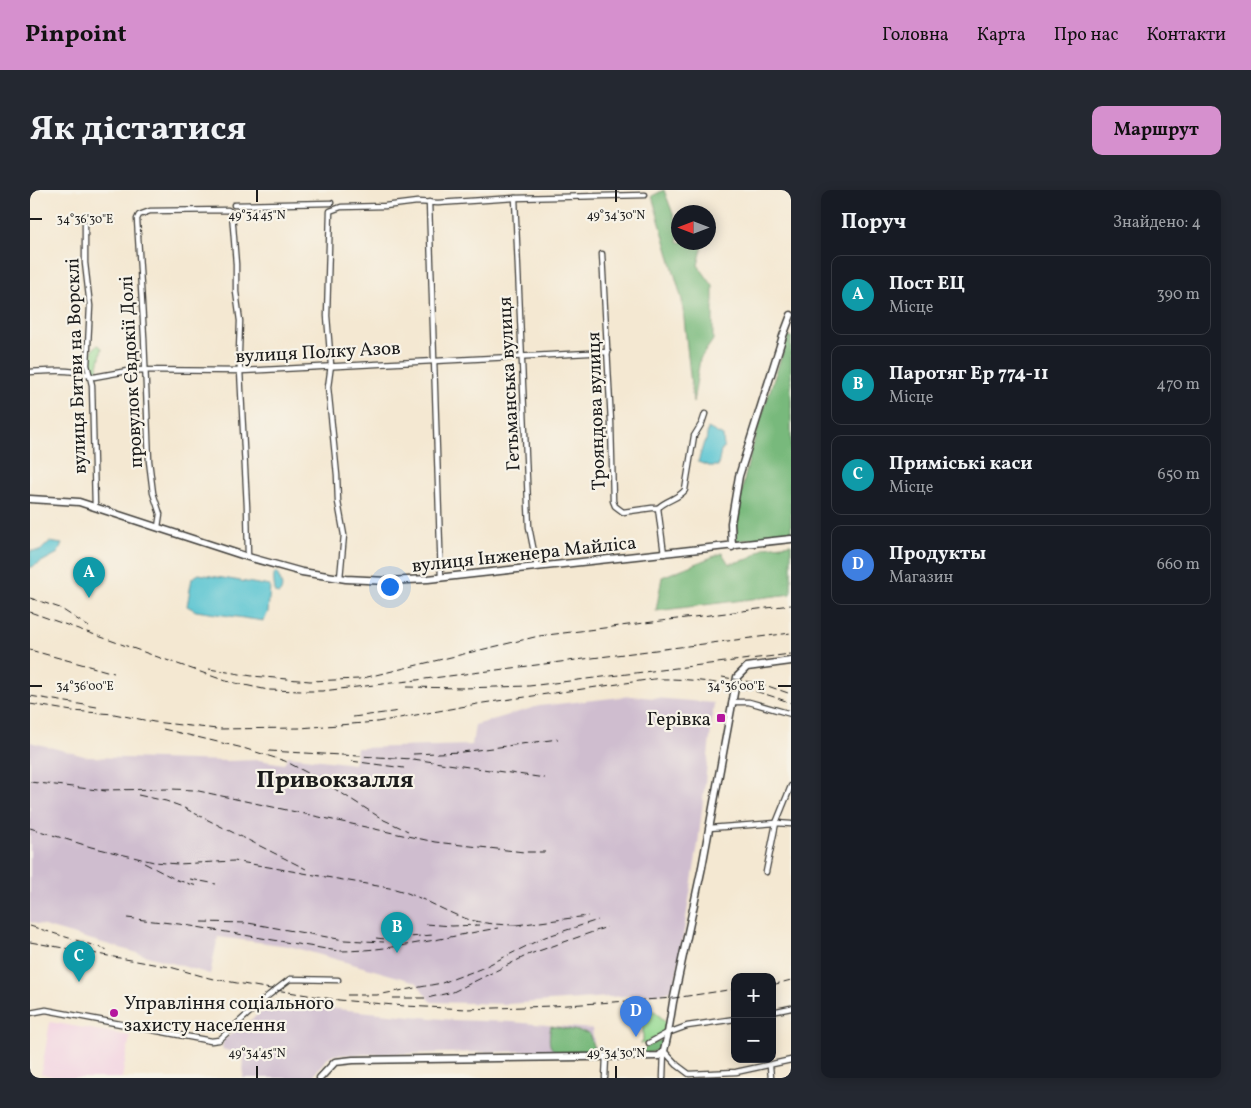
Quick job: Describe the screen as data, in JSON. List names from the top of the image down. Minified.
{"streets":{"street":["вулиця Полку Азов","вулиця Битви на Ворсклі","провулок Євдокії Долі","Гетьманська вулиця","Трояндова вулиця","вулиця Інженера Майліса"]},"crossings":[["вулиця Полку Азов","вулиця Битви на Ворсклі"],["вулиця Полку Азов","провулок Євдокії Долі"],["вулиця Полку Азов","Гетьманська вулиця"],["вулиця Полку Азов","Трояндова вулиця"],["вулиця Битви на Ворсклі","вулиця Інженера Майліса"],["провулок Євдокії Долі","вулиця Інженера Майліса"],["Гетьманська вулиця","вулиця Інженера Майліса"]],"districts":["Привокзалля"],"places":{"transit":["Герівка"],"other":["Управління соціального захисту населення"]},"north":"left","page":{"header":"Pinpoint","nav":["Головна","Карта","Про нас","Контакти"],"title":"Як дістатися","buttons":"Маршрут","heading":["Поруч","Знайдено: 4"],"list":[{"mark":"A","name":"Пост ЕЦ","note":"Місце","value":"390 m"},{"mark":"B","name":"Паротяг Ер 774-11","note":"Місце","value":"470 m"},{"mark":"C","name":"Приміські каси","note":"Місце","value":"650 m"},{"mark":"D","name":"Продукты","note":"Магазин","value":"660 m"}],"pins":["A","B","C","D"],"map_buttons":["+","−"]},"coordinates":["49°34'45\"N","49°34'30\"N","34°36'30\"E","34°36'00\"E"]}
